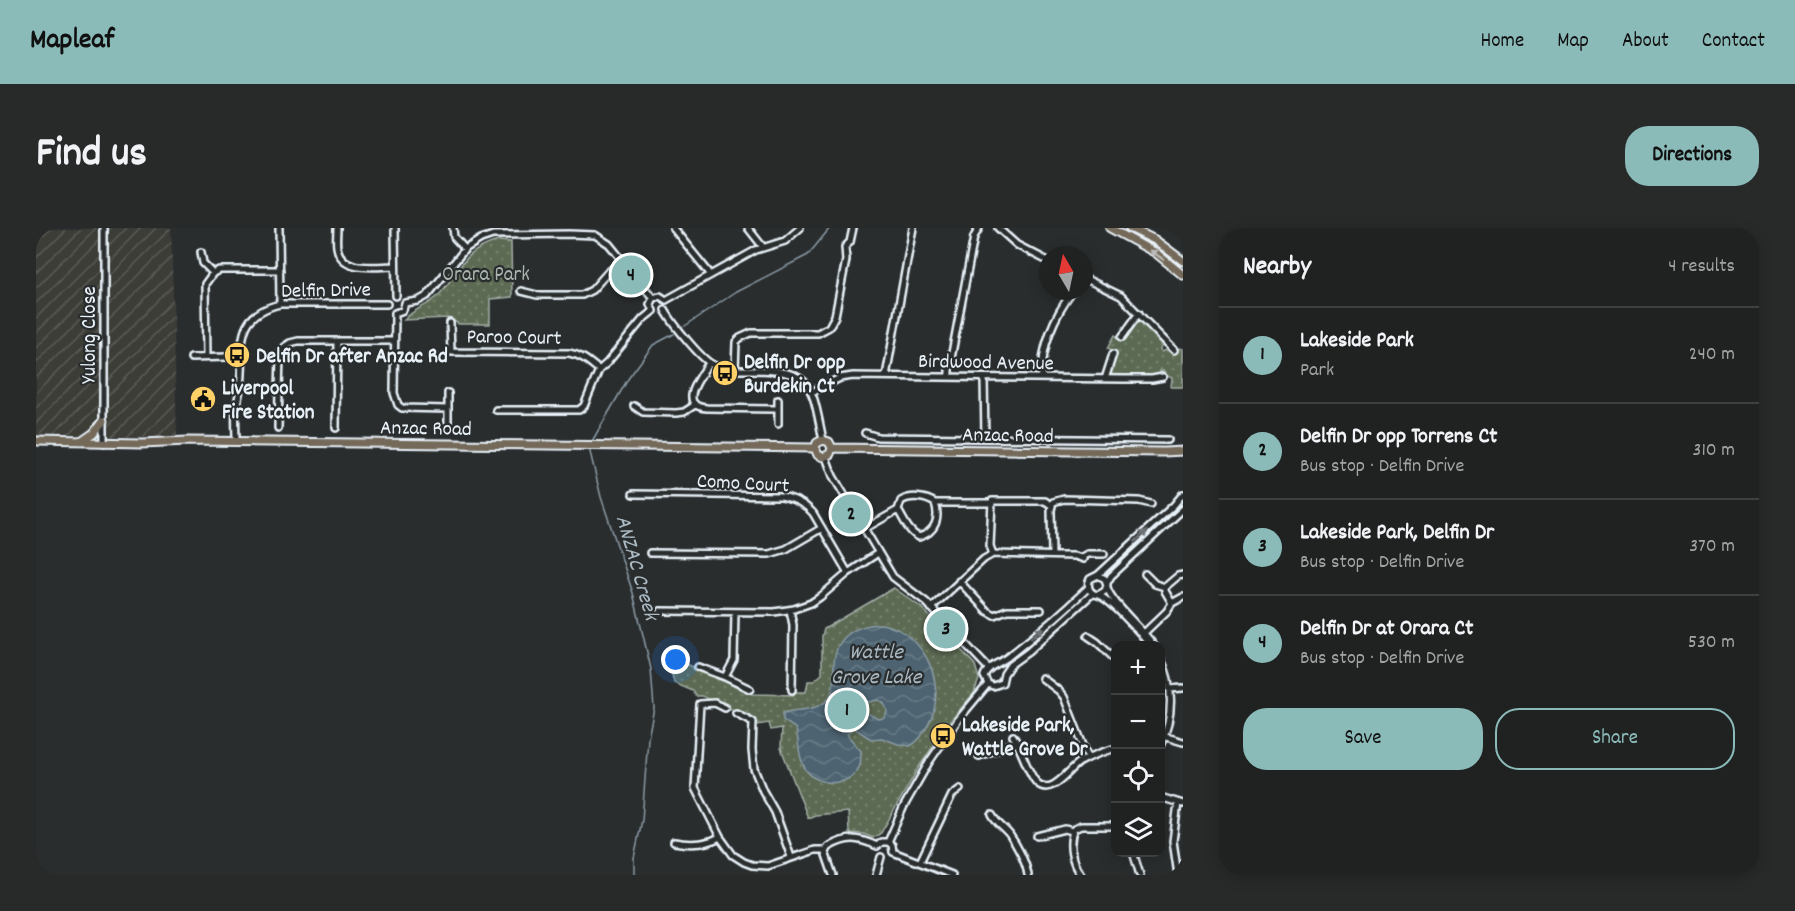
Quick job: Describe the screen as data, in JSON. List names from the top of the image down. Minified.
{"streets":{"main road":["Anzac Road"],"street":["Delfin Drive","Yulong Close","Paroo Court","Birdwood Avenue","Como Court"]},"crossings":[["Delfin Drive","Anzac Road"],["Yulong Close","Anzac Road"]],"water":["ANZAC Creek","Wattle Grove Lake"],"parks":["Orara Park"],"places":{"bus stop":["Delfin Dr after Anzac Rd","Delfin Dr opp Burdekin Ct","Lakeside Park, Wattle Grove Dr"],"public building":["Liverpool Fire Station"]},"north":"top","page":{"header":"Mapleaf","nav":["Home","Map","About","Contact"],"title":"Find us","buttons":["Directions",["Save","Share"]],"heading":["Nearby","4 results"],"pins":["4","2","3","1"],"list":[{"mark":"1","name":"Lakeside Park","note":"Park","value":"240 m"},{"mark":"2","name":"Delfin Dr opp Torrens Ct","note":"Bus stop · Delfin Drive","value":"310 m"},{"mark":"3","name":"Lakeside Park, Delfin Dr","note":"Bus stop · Delfin Drive","value":"370 m"},{"mark":"4","name":"Delfin Dr at Orara Ct","note":"Bus stop · Delfin Drive","value":"530 m"}],"map_buttons":["+","−"]}}
